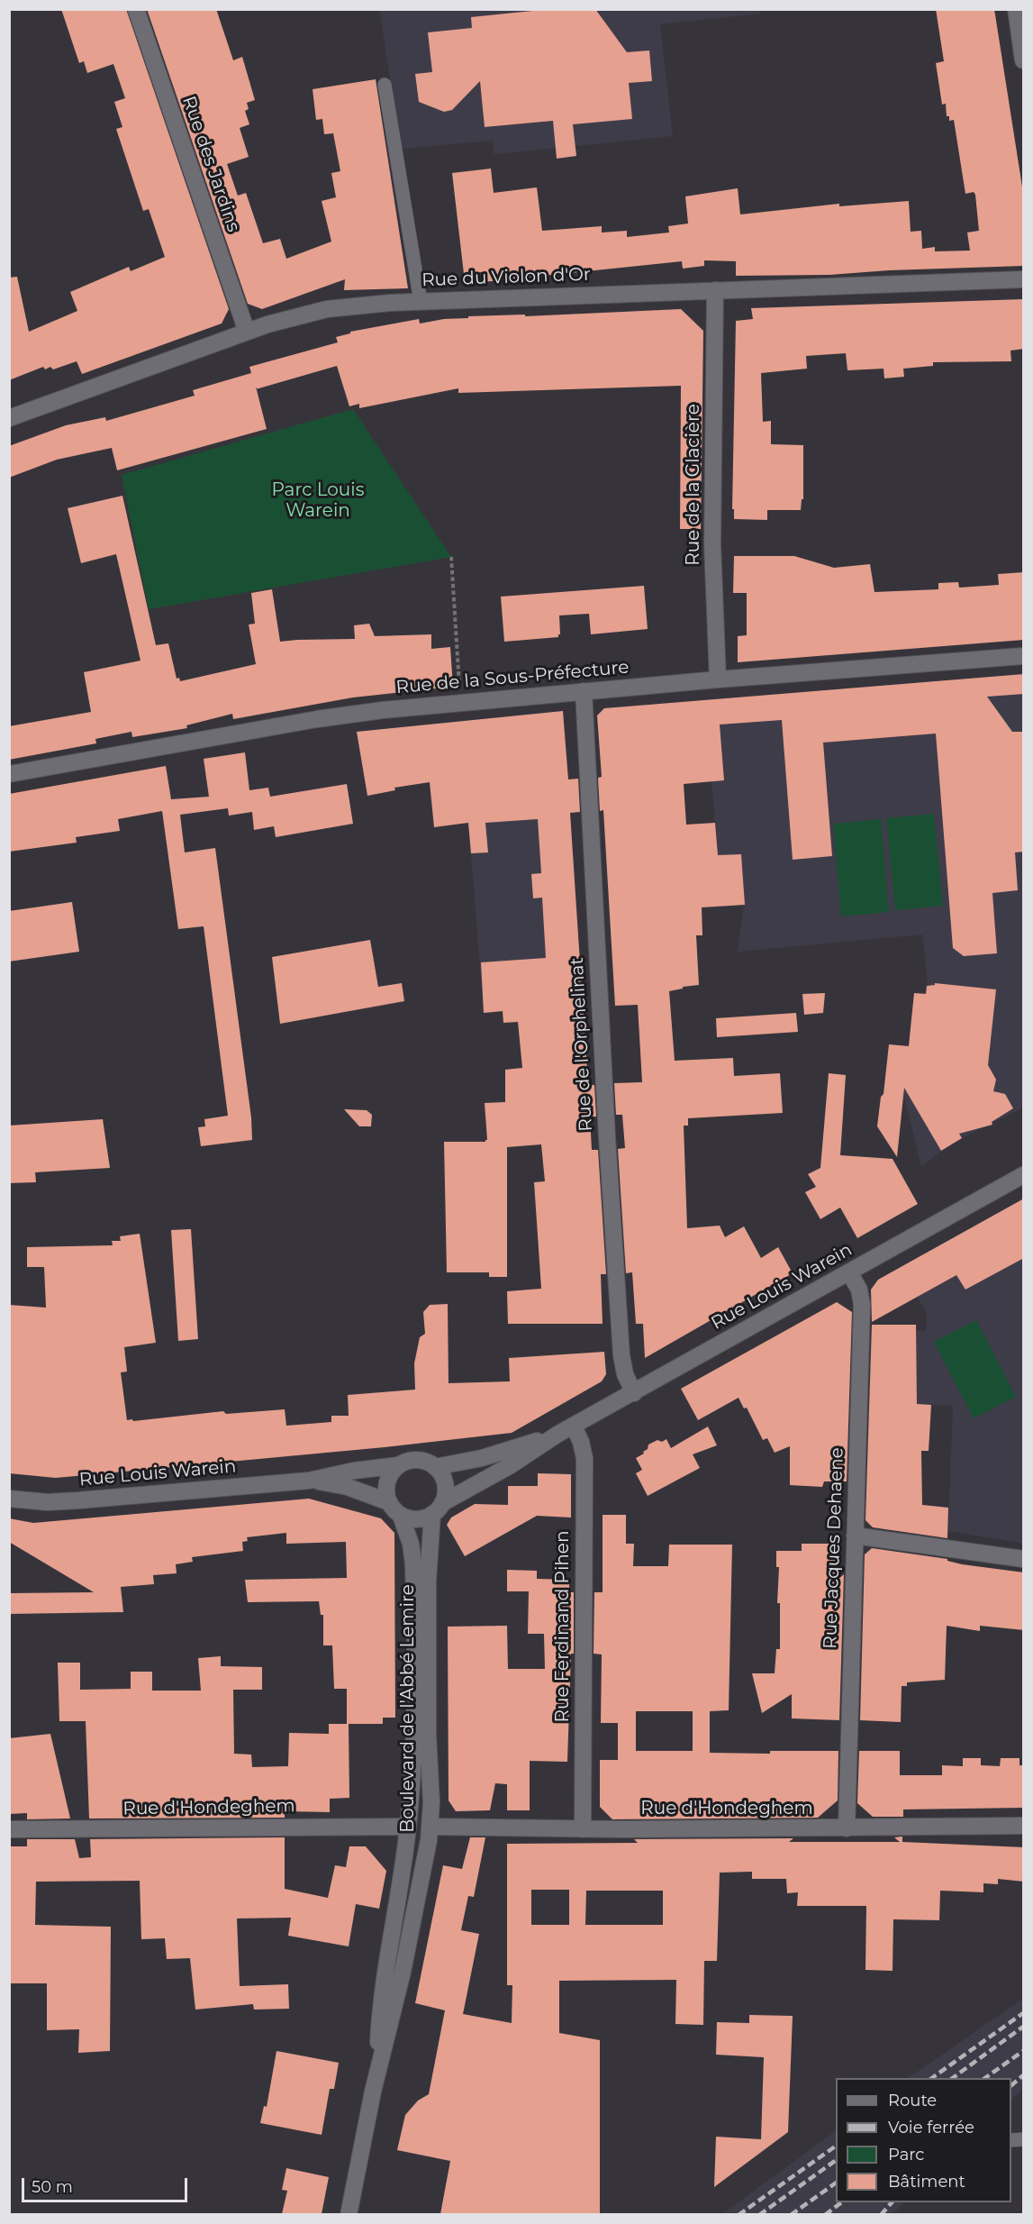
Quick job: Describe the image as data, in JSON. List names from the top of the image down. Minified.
{"streets":{"street":["Rue des Jardins","Rue du Violon d'Or","Rue de la Glacière","Rue de la Sous-Préfecture","Rue de l'Orphelinat","Rue Louis Warein","Rue Jacques Dehaene","Rue Ferdinand Pihen","Boulevard de l'Abbé Lemire","Rue d'Hondeghem"]},"crossings":[["Rue des Jardins","Rue du Violon d'Or"],["Rue du Violon d'Or","Rue de la Glacière"],["Rue de la Glacière","Rue de la Sous-Préfecture"],["Rue de la Sous-Préfecture","Rue de l'Orphelinat"],["Rue de l'Orphelinat","Rue Louis Warein"],["Rue Louis Warein","Rue Jacques Dehaene"],["Rue Louis Warein","Rue Ferdinand Pihen"],["Rue Louis Warein","Boulevard de l'Abbé Lemire"],["Rue Jacques Dehaene","Rue d'Hondeghem"],["Rue Ferdinand Pihen","Rue d'Hondeghem"],["Boulevard de l'Abbé Lemire","Rue d'Hondeghem"]],"parks":["Parc Louis Warein"],"legend":["Route","Voie ferrée","Parc","Bâtiment"],"scale_bar":"50 m"}
